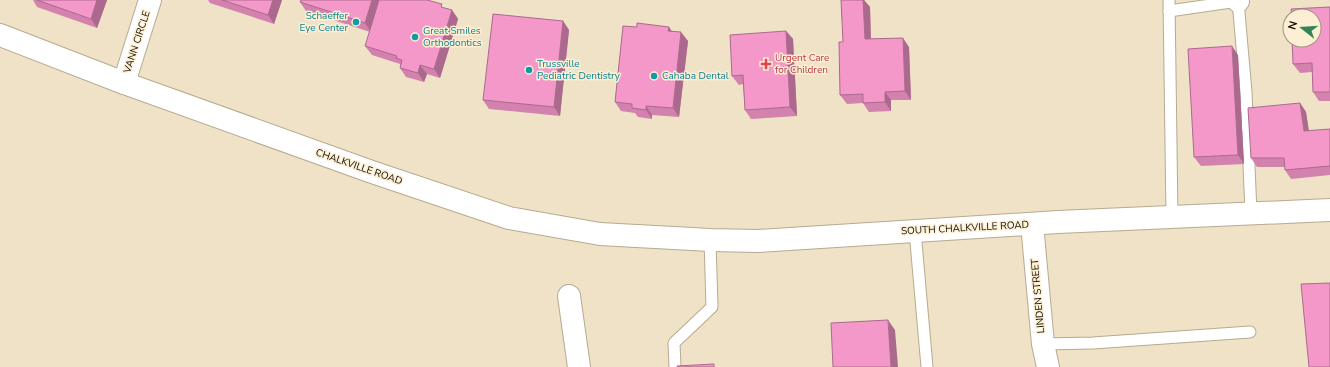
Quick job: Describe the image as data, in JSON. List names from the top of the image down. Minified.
{"streets":{"main road":["VANN CIRCLE","CHALKVILLE ROAD","SOUTH CHALKVILLE ROAD","LINDEN STREET"]},"crossings":[["VANN CIRCLE","CHALKVILLE ROAD"],["CHALKVILLE ROAD","SOUTH CHALKVILLE ROAD"],["SOUTH CHALKVILLE ROAD","LINDEN STREET"]],"places":{"other":["Schaeffer Eye Center","Great Smiles Orthodontics","Trussville Pediatric Dentistry","Cahaba Dental"],"health":["Urgent Care for Children"]},"north":"left"}
